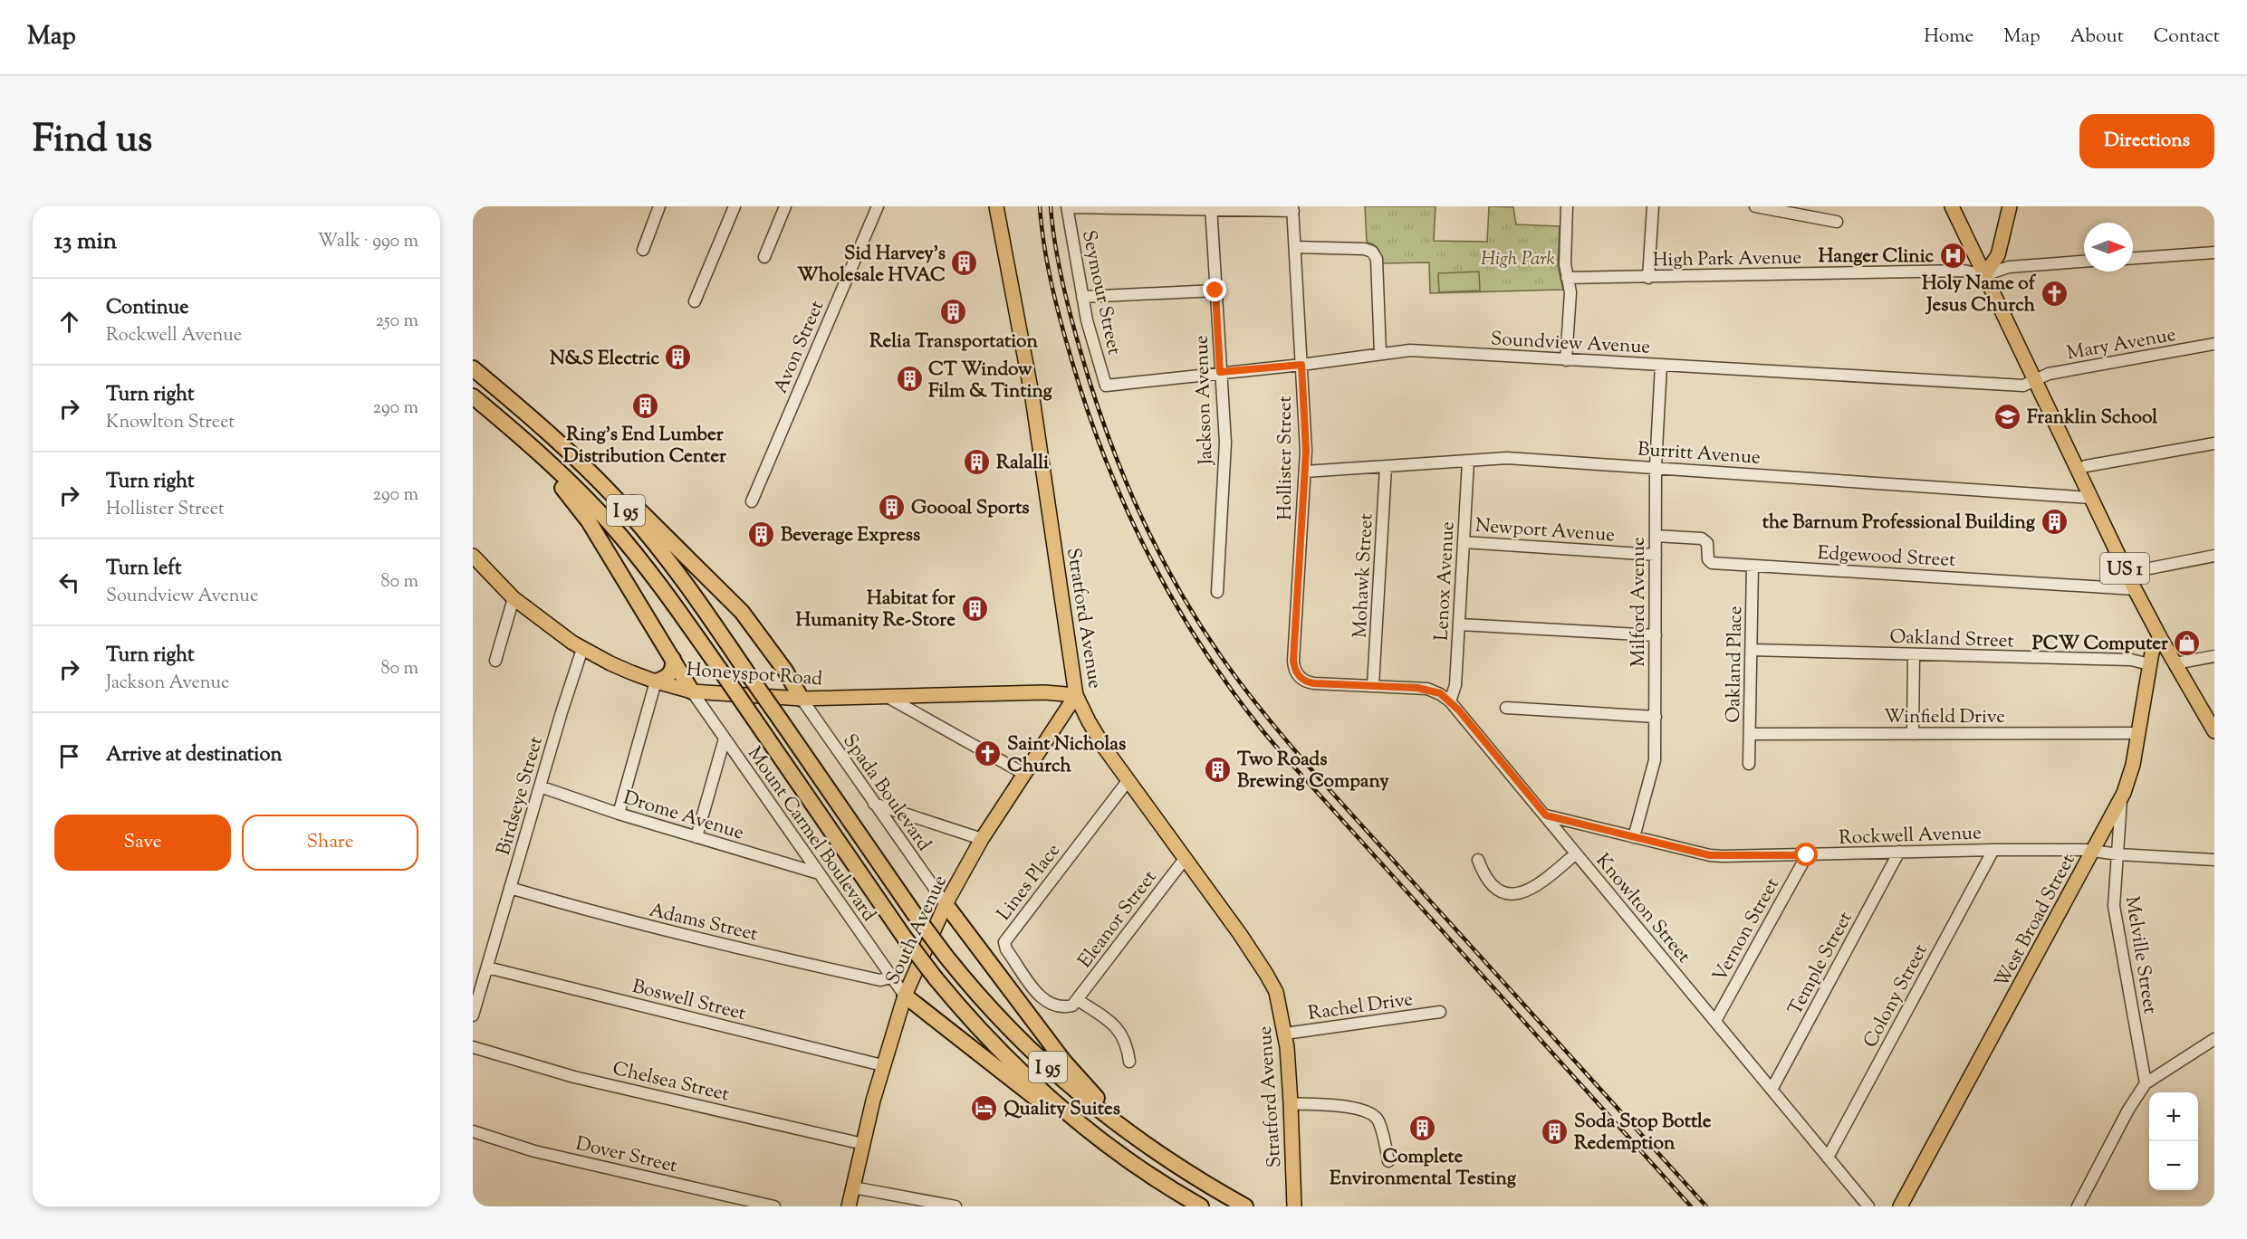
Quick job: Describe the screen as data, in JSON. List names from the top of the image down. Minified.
{"streets":{"highway":["I 95"],"main road":["US 1","Stratford Avenue","Honeyspot Road","West Broad Street","South Avenue"],"street":["High Park Avenue","Seymour Street","Soundview Avenue","Mary Avenue","Avon Street","Jackson Avenue","Burritt Avenue","Hollister Street","Newport Avenue","Edgewood Street","Mohawk Street","Lenox Avenue","Milford Avenue","Oakland Street","Oakland Place","Winfield Drive","Spada Boulevard","Birdseye Street","Drome Avenue","Mount Carmel Boulevard","Rockwell Avenue","Lines Place","Knowlton Street","Eleanor Street","Adams Street","Vernon Street","Melville Street","Temple Street","Colony Street","Boswell Street","Rachel Drive","Chelsea Street","Dover Street"]},"crossings":[["High Park Avenue","US 1"],["Seymour Street","Soundview Avenue"],["Soundview Avenue","Mary Avenue"],["Soundview Avenue","Jackson Avenue"],["Soundview Avenue","Hollister Street"],["Soundview Avenue","US 1"],["Soundview Avenue","Milford Avenue"],["Mary Avenue","US 1"],["Burritt Avenue","Hollister Street"],["Burritt Avenue","US 1"],["Burritt Avenue","Mohawk Street"],["Burritt Avenue","Lenox Avenue"],["Burritt Avenue","Milford Avenue"],["Hollister Street","Knowlton Street"],["Newport Avenue","Lenox Avenue"],["Newport Avenue","Milford Avenue"],["Edgewood Street","US 1"],["Edgewood Street","Milford Avenue"],["Edgewood Street","Oakland Place"],["US 1","West Broad Street"],["Mohawk Street","Knowlton Street"],["Lenox Avenue","Knowlton Street"],["Milford Avenue","Rockwell Avenue"],["Stratford Avenue","Honeyspot Road"],["Stratford Avenue","Lines Place"],["Stratford Avenue","Eleanor Street"],["Stratford Avenue","South Avenue"],["Stratford Avenue","Rachel Drive"],["Oakland Street","Oakland Place"],["Oakland Street","West Broad Street"],["Oakland Place","Winfield Drive"],["Honeyspot Road","Spada Boulevard"],["Honeyspot Road","Birdseye Street"],["Honeyspot Road","Mount Carmel Boulevard"],["Honeyspot Road","South Avenue"],["Winfield Drive","West Broad Street"],["Spada Boulevard","South Avenue"],["Birdseye Street","Drome Avenue"],["Birdseye Street","Adams Street"],["Birdseye Street","Boswell Street"],["Drome Avenue","Mount Carmel Boulevard"],["Mount Carmel Boulevard","Adams Street"],["Mount Carmel Boulevard","South Avenue"],["Rockwell Avenue","Knowlton Street"],["Rockwell Avenue","West Broad Street"],["Rockwell Avenue","Vernon Street"],["Rockwell Avenue","Melville Street"],["Rockwell Avenue","Temple Street"],["Rockwell Avenue","Colony Street"],["Lines Place","Eleanor Street"],["Knowlton Street","Vernon Street"],["Knowlton Street","Temple Street"],["Knowlton Street","Colony Street"],["West Broad Street","Melville Street"],["South Avenue","Boswell Street"],["South Avenue","Chelsea Street"]],"parks":["High Park"],"places":{"hospital":["Hanger Clinic"],"building":["Sid Harvey's Wholesale HVAC","Relia Transportation","N&S Electric","CT Window Film & Tinting","Ring's End Lumber Distribution Center","Ralalli","Goooal Sports","the Barnum Professional Building","Beverage Express","Habitat for Humanity Re-Store","Two Roads Brewing Company","Complete Environmental Testing","Soda Stop Bottle Redemption"],"church":["Holy Name of Jesus Church","Saint Nicholas Church"],"school or university":["Franklin School"],"shop":["PCW Computer"],"hotel":["Quality Suites"]},"north":"right","page":{"header":"Map","nav":["Home","Map","About","Contact"],"title":"Find us","buttons":["Directions",["Save","Share"]],"heading":["13 min","Walk · 990 m"],"list":[["Continue","Rockwell Avenue","250 m"],["Turn right","Knowlton Street","290 m"],["Turn right","Hollister Street","290 m"],["Turn left","Soundview Avenue","80 m"],["Turn right","Jackson Avenue","80 m"],"Arrive at destination"],"map_buttons":["+","−"]}}
